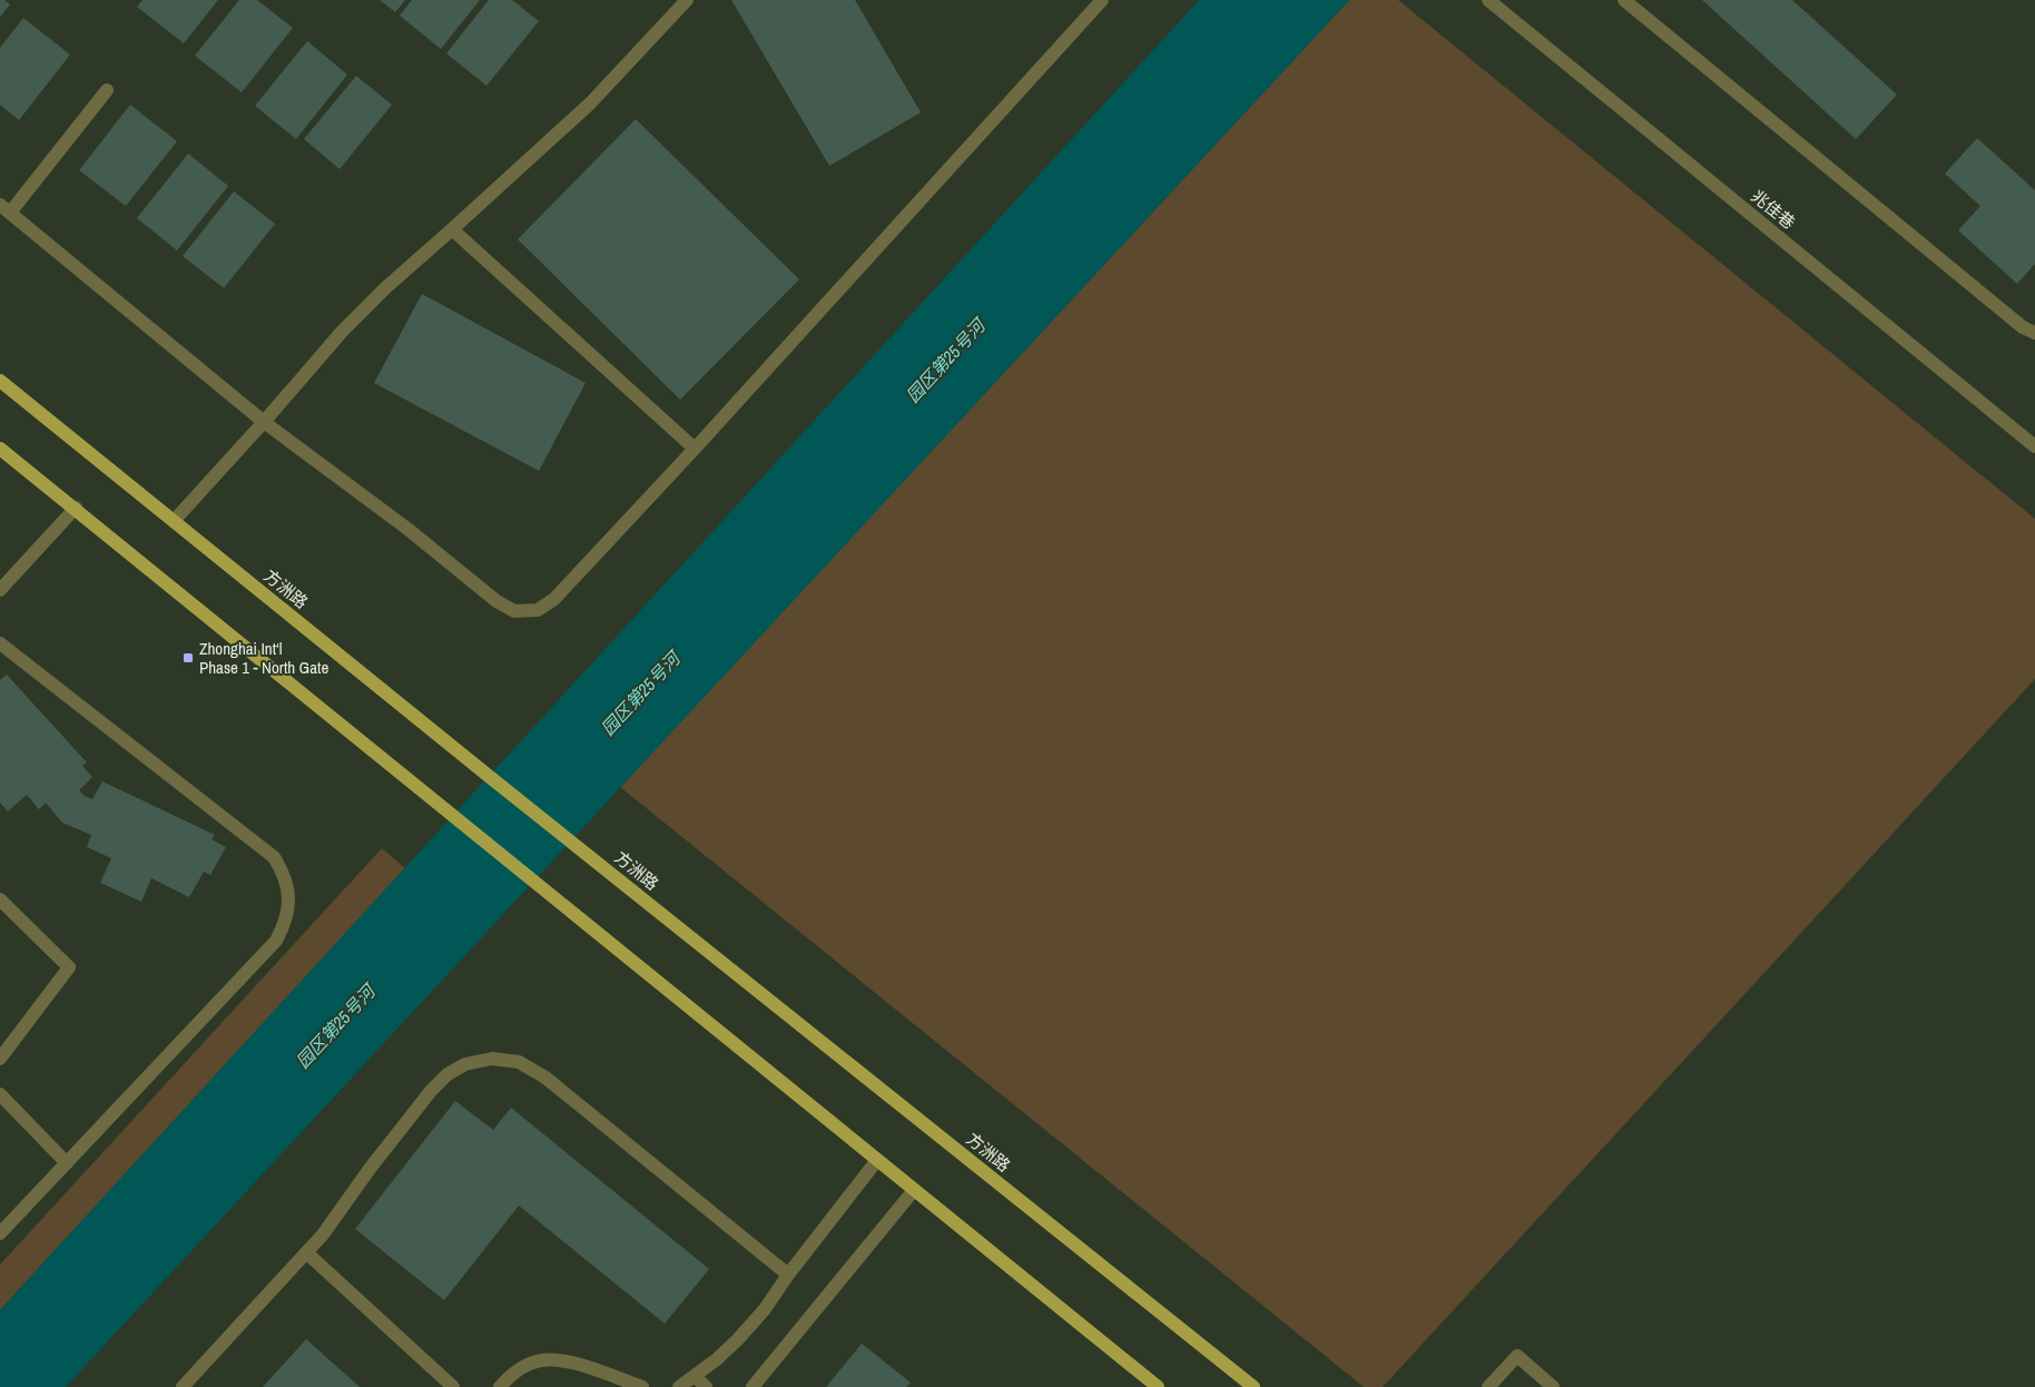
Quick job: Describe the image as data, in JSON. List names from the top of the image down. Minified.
{"streets":{"main road":["方洲路"],"street":["兆佳巷"]},"water":["园区第25号河"],"places":{"transit":["Zhonghai Int‘l Phase 1 - North Gate"]}}
